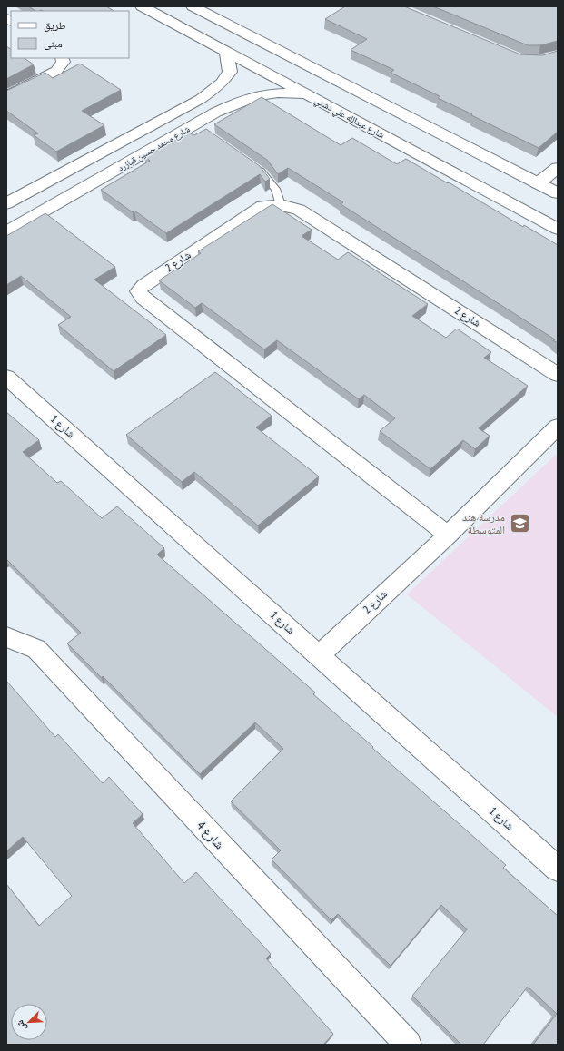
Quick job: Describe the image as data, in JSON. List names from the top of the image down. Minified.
{"streets":{"street":["شارع عبدالله علي دشتي","شارع محمد حسين قبازرد","شارع 2","شارع 1","شارع 4"]},"crossings":[["شارع عبدالله علي دشتي","شارع محمد حسين قبازرد"],["شارع 2","شارع 1"]],"places":{"school or university":["مدرسة هند المتوسطة"]},"legend":["طريق","مبنى"],"north":"bottom left"}
